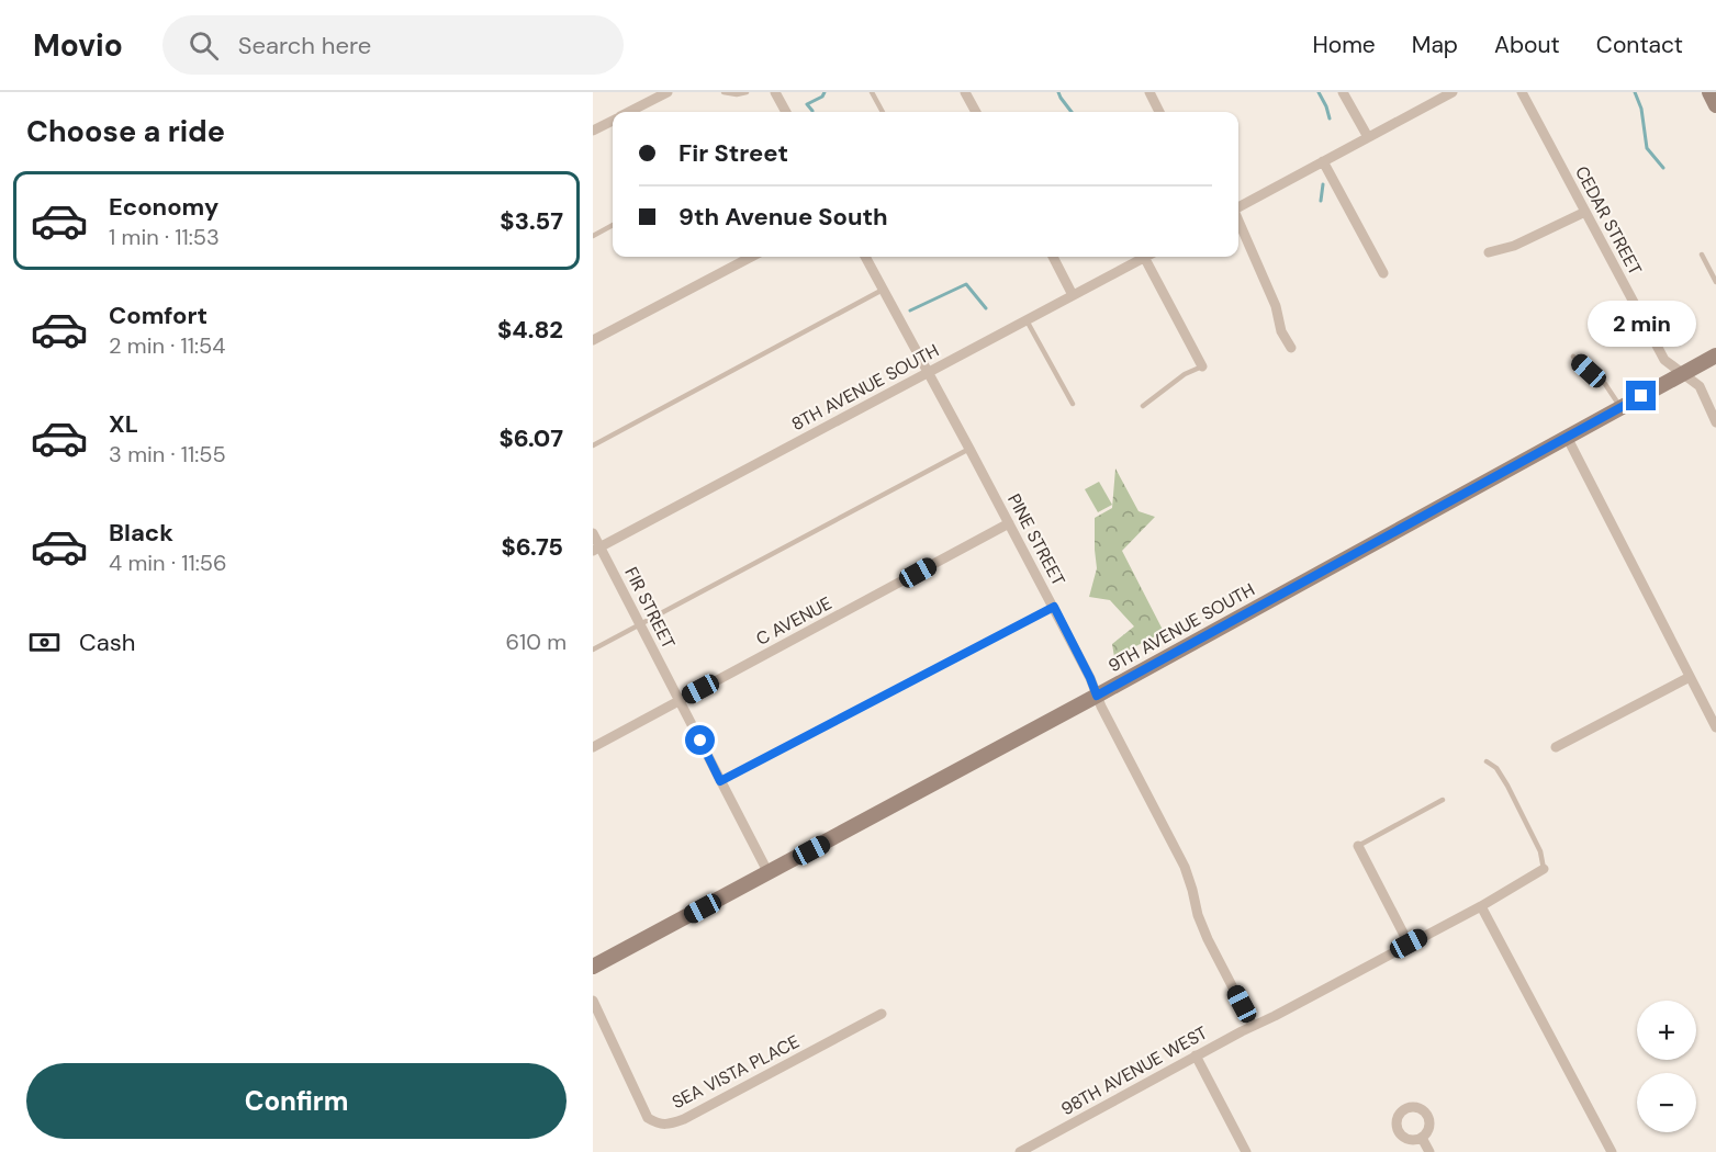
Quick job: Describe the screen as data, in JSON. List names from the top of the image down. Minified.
{"streets":{"main road":["9TH AVENUE SOUTH"],"street":["CEDAR STREET","8TH AVENUE SOUTH","PINE STREET","FIR STREET","C AVENUE","98TH AVENUE WEST","SEA VISTA PLACE"]},"crossings":[["CEDAR STREET","9TH AVENUE SOUTH"],["8TH AVENUE SOUTH","PINE STREET"],["8TH AVENUE SOUTH","FIR STREET"],["PINE STREET","C AVENUE"],["PINE STREET","9TH AVENUE SOUTH"],["PINE STREET","98TH AVENUE WEST"],["FIR STREET","C AVENUE"],["FIR STREET","9TH AVENUE SOUTH"]],"page":{"header":"Movio","search":"Search here","nav":["Home","Map","About","Contact"],"heading":"Choose a ride","banner":["Fir Street","9th Avenue South"],"list":[{"name":"Economy","note":"1 min · 11:53","value":"$3.57"},{"name":"Comfort","note":"2 min · 11:54","value":"$4.82"},{"name":"XL","note":"3 min · 11:55","value":"$6.07"},{"name":"Black","note":"4 min · 11:56","value":"$6.75"}],"bubble":"2 min","pay":["Cash","610 m"],"map_buttons":["+","−"],"buttons":"Confirm"}}
